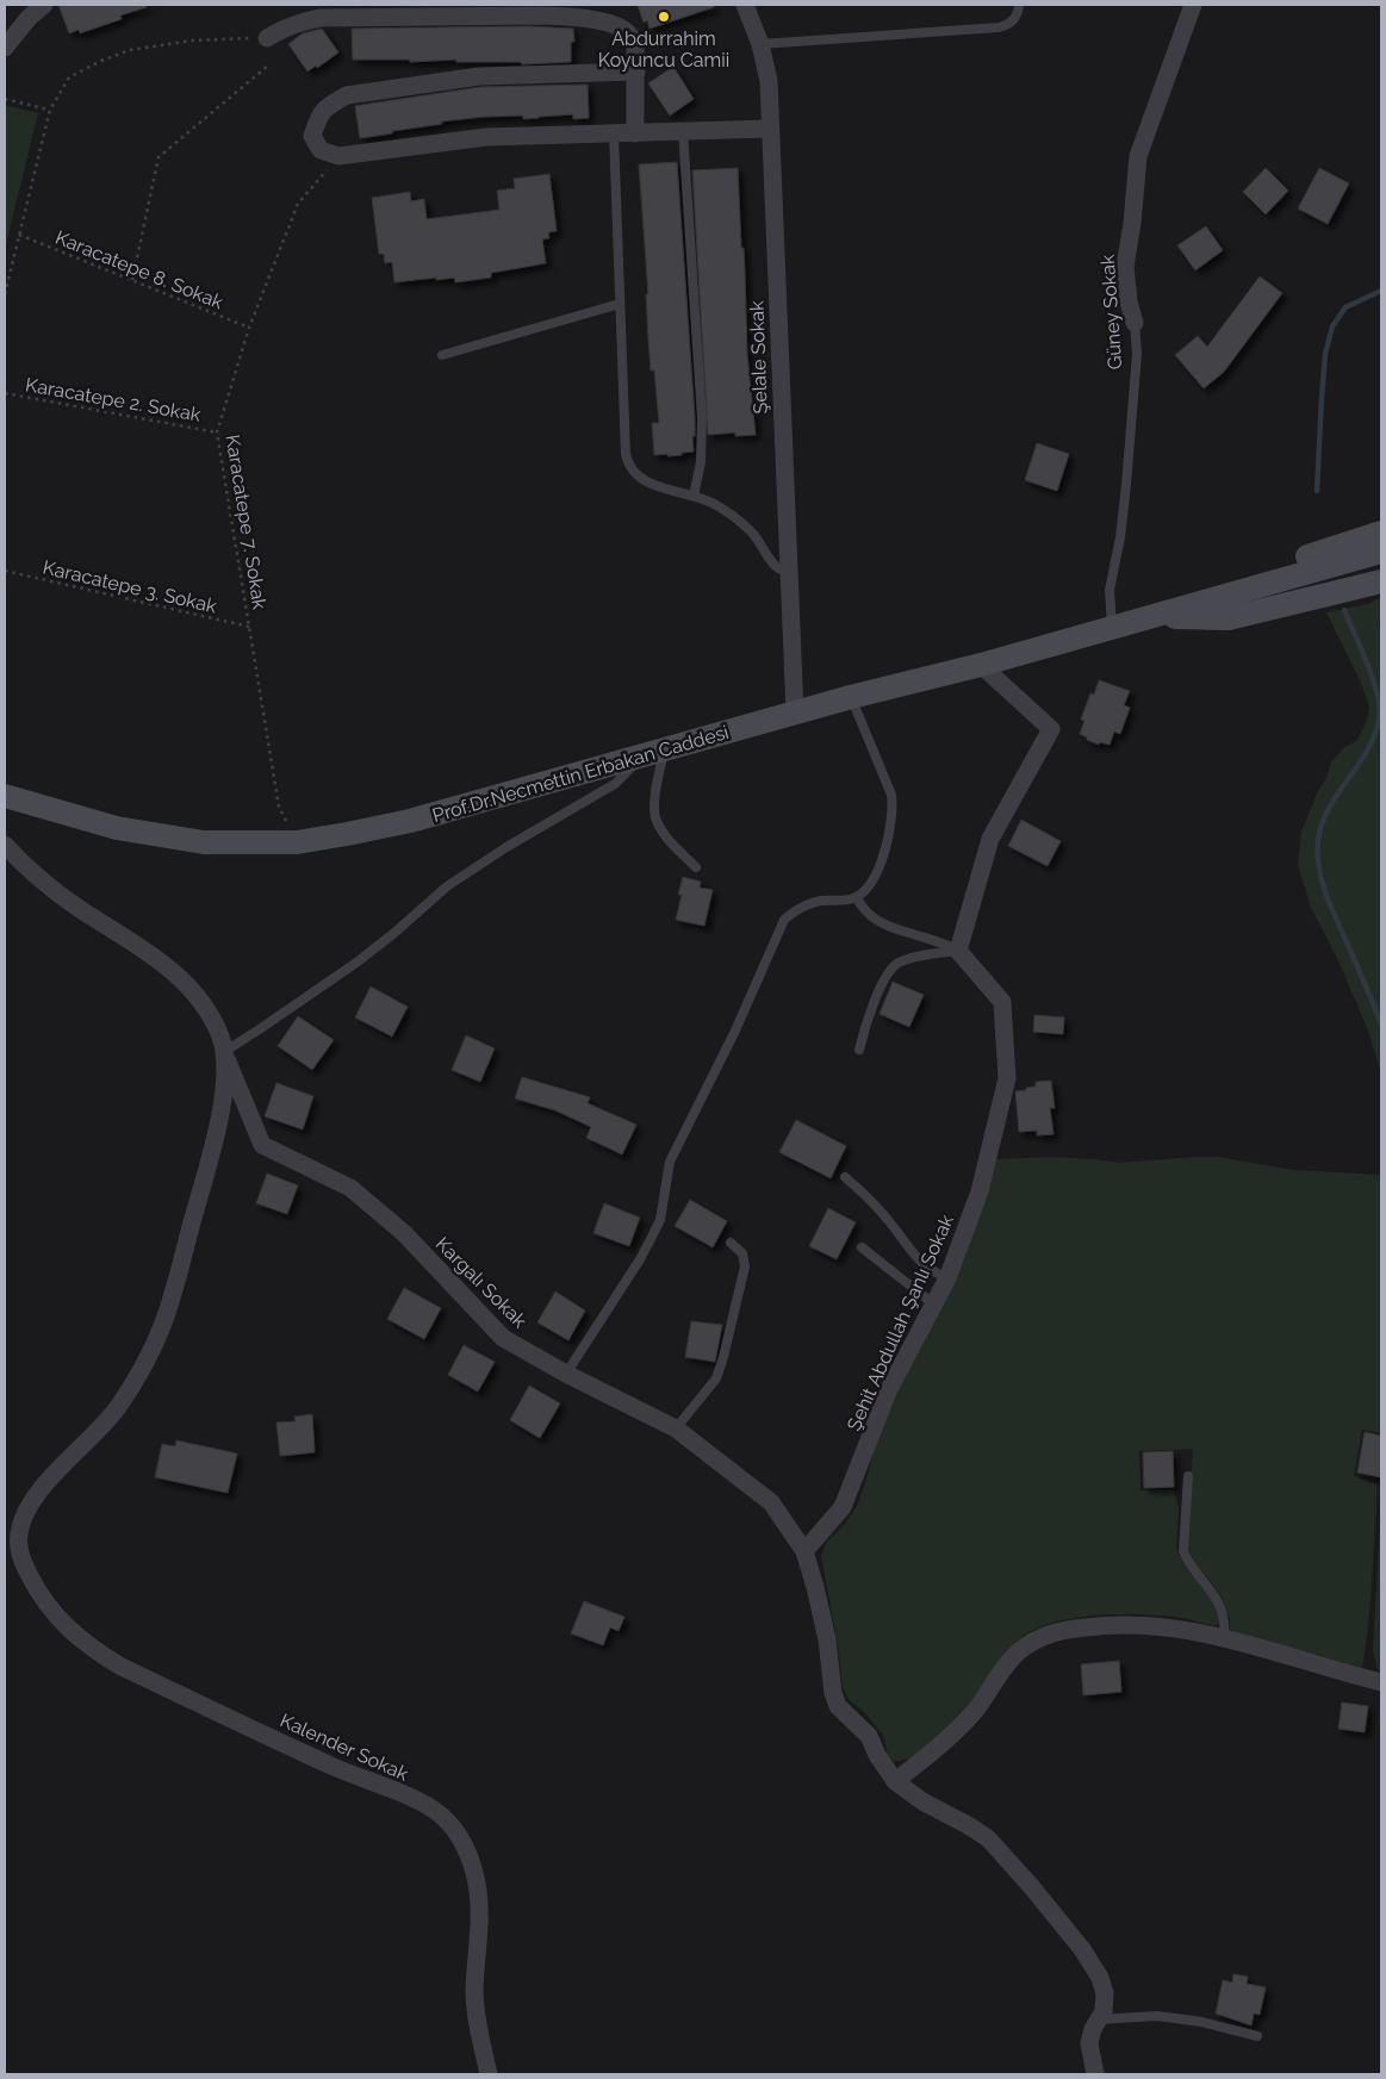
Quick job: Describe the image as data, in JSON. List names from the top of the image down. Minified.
{"streets":{"main road":["Prof.Dr.Necmettin Erbakan Caddesi"],"street":["Güney Sokak","Şelale Sokak","Kargalı Sokak","Şehit Abdullah Şanlı Sokak","Kalender Sokak"],"path":["Karacatepe 8. Sokak","Karacatepe 2. Sokak","Karacatepe 7. Sokak","Karacatepe 3. Sokak"]},"crossings":[["Karacatepe 8. Sokak","Karacatepe 7. Sokak"],["Güney Sokak","Prof.Dr.Necmettin Erbakan Caddesi"],["Şelale Sokak","Prof.Dr.Necmettin Erbakan Caddesi"],["Karacatepe 2. Sokak","Karacatepe 7. Sokak"],["Karacatepe 7. Sokak","Karacatepe 3. Sokak"],["Karacatepe 7. Sokak","Prof.Dr.Necmettin Erbakan Caddesi"],["Kargalı Sokak","Şehit Abdullah Şanlı Sokak"],["Kargalı Sokak","Kalender Sokak"]],"places":["Abdurrahim Koyuncu Camii"]}
